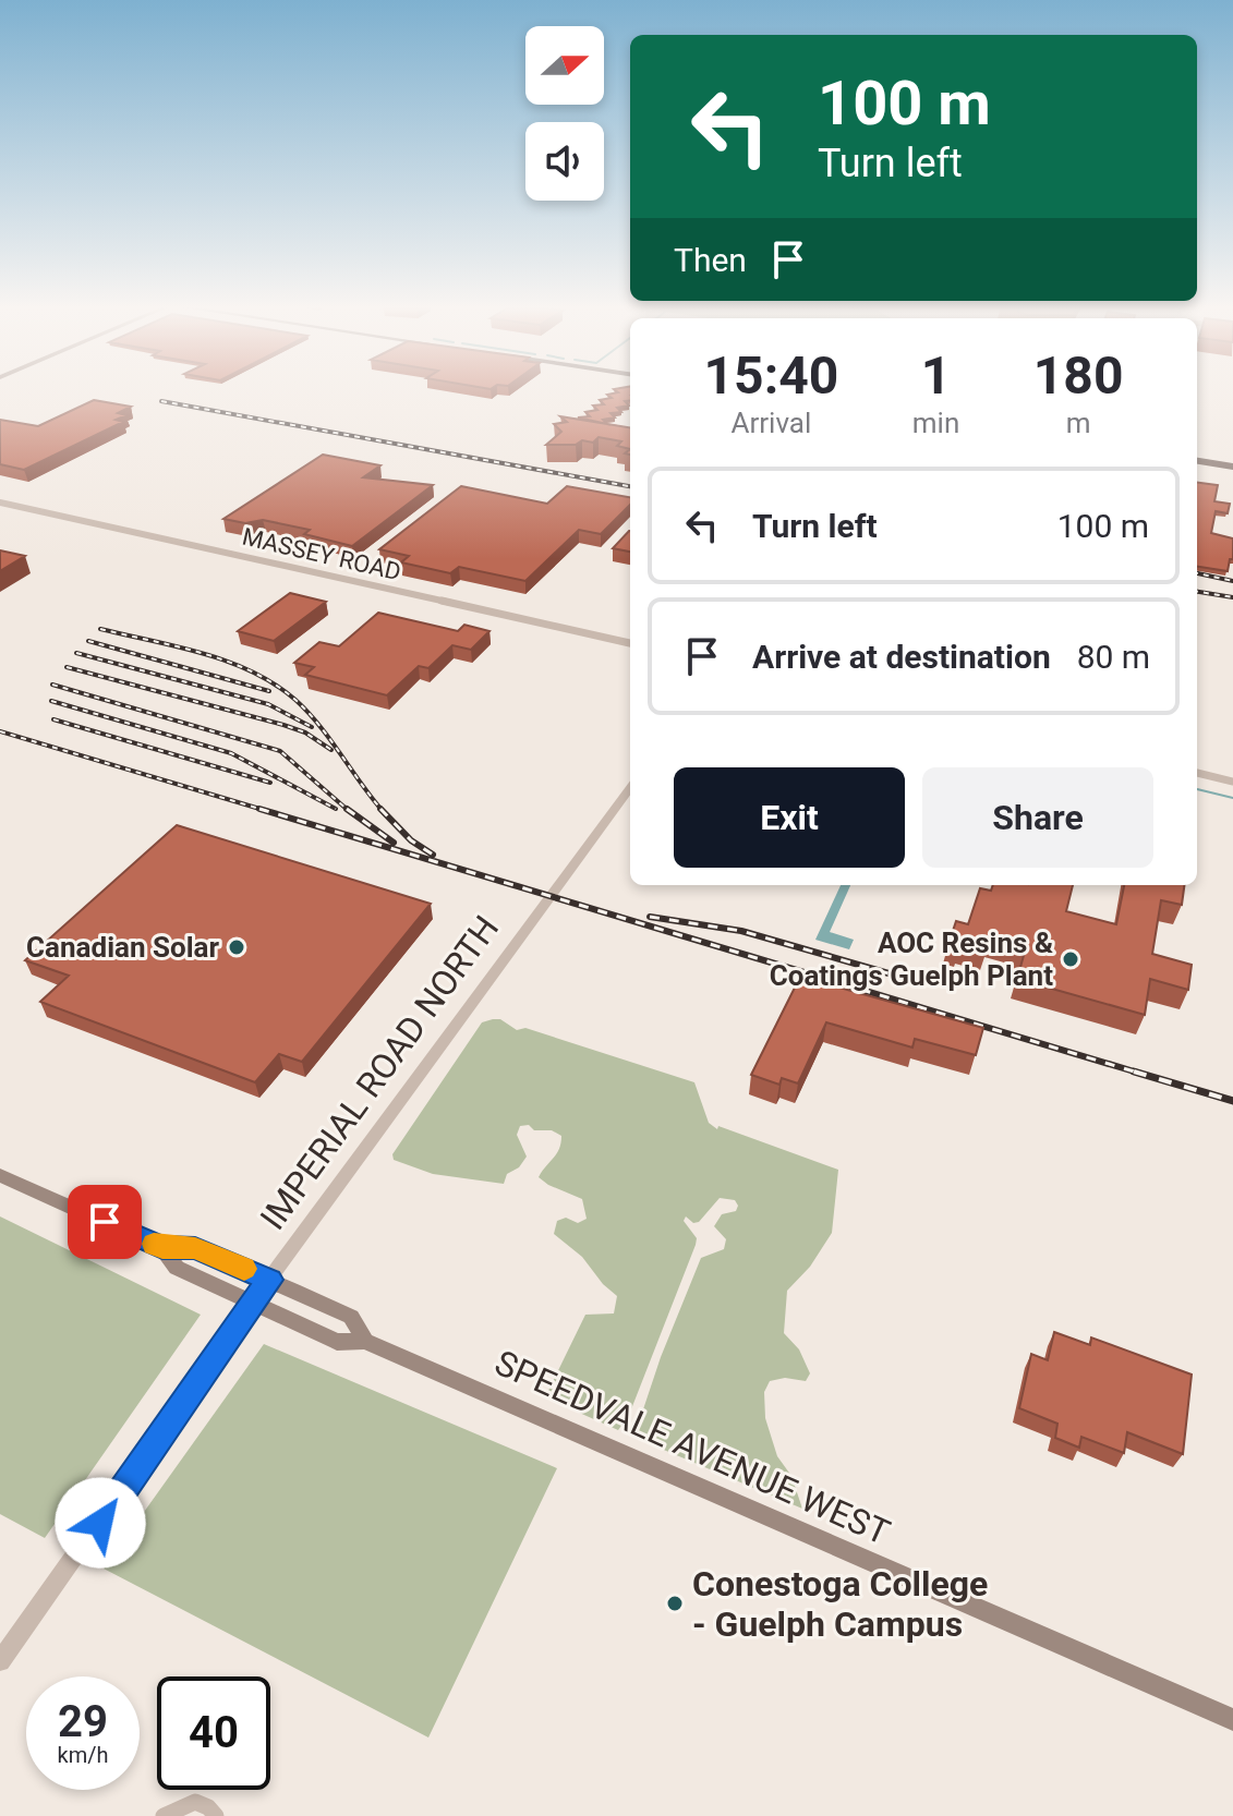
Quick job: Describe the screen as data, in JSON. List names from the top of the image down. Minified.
{"streets":{"main road":["SPEEDVALE AVENUE WEST"],"street":["MASSEY ROAD","IMPERIAL ROAD NORTH"]},"crossings":[["IMPERIAL ROAD NORTH","SPEEDVALE AVENUE WEST"]],"places":["Canadian Solar","AOC Resins & Coatings Guelph Plant","Conestoga College - Guelph Campus"],"north":"right","page":{"turn":["100 m","Turn left"],"then":"Then","eta":["15:40","Arrival","1","min","180","m"],"list":[{"name":"Turn left","value":"100 m"},{"name":"Arrive at destination","value":"80 m"}],"buttons":["Exit","Share"],"speed":"29 km/h","limit":"40"}}
